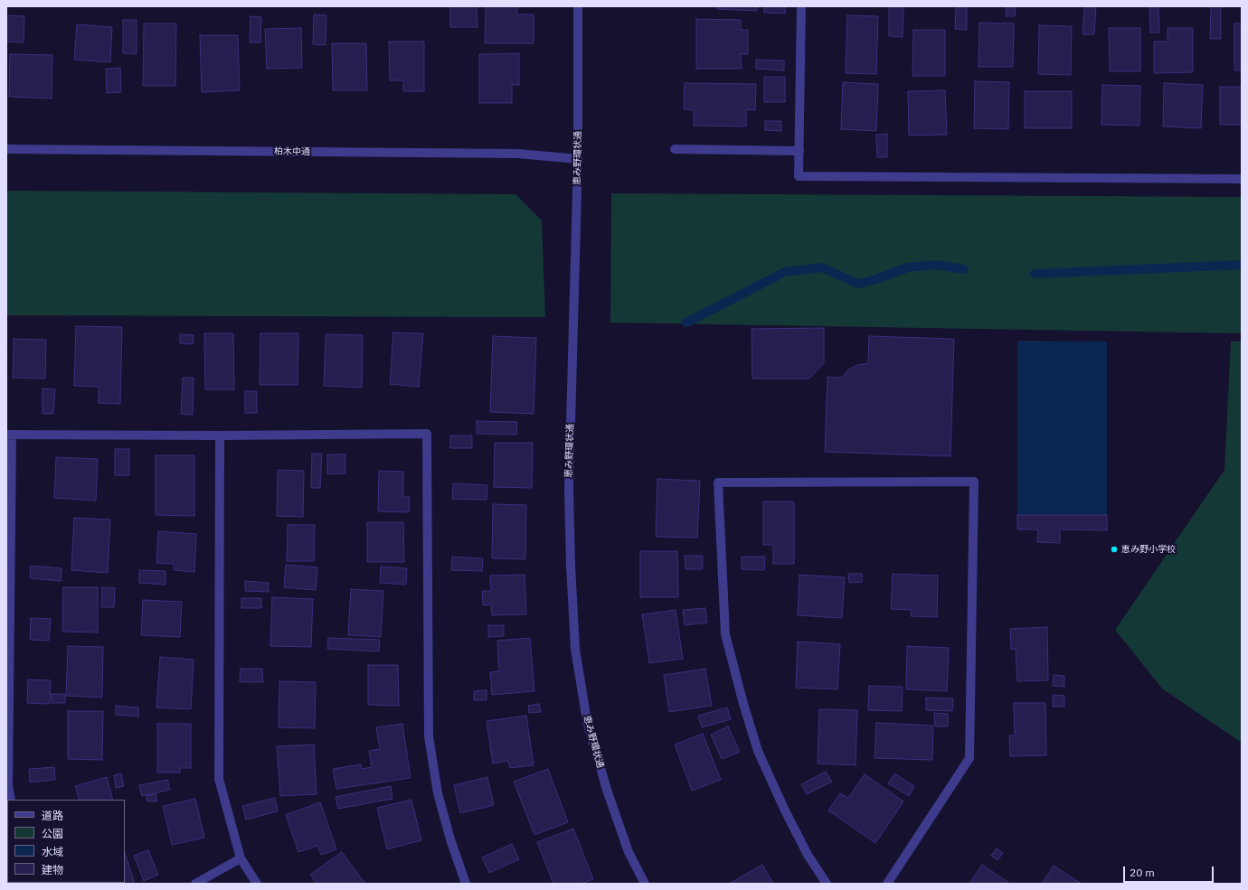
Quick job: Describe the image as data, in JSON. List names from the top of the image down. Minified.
{"streets":{"street":["柏木中通","恵み野環状通"]},"crossings":[["柏木中通","恵み野環状通"]],"places":["恵み野小学校"],"legend":["道路","公園","水域","建物"],"scale_bar":"20 m"}
